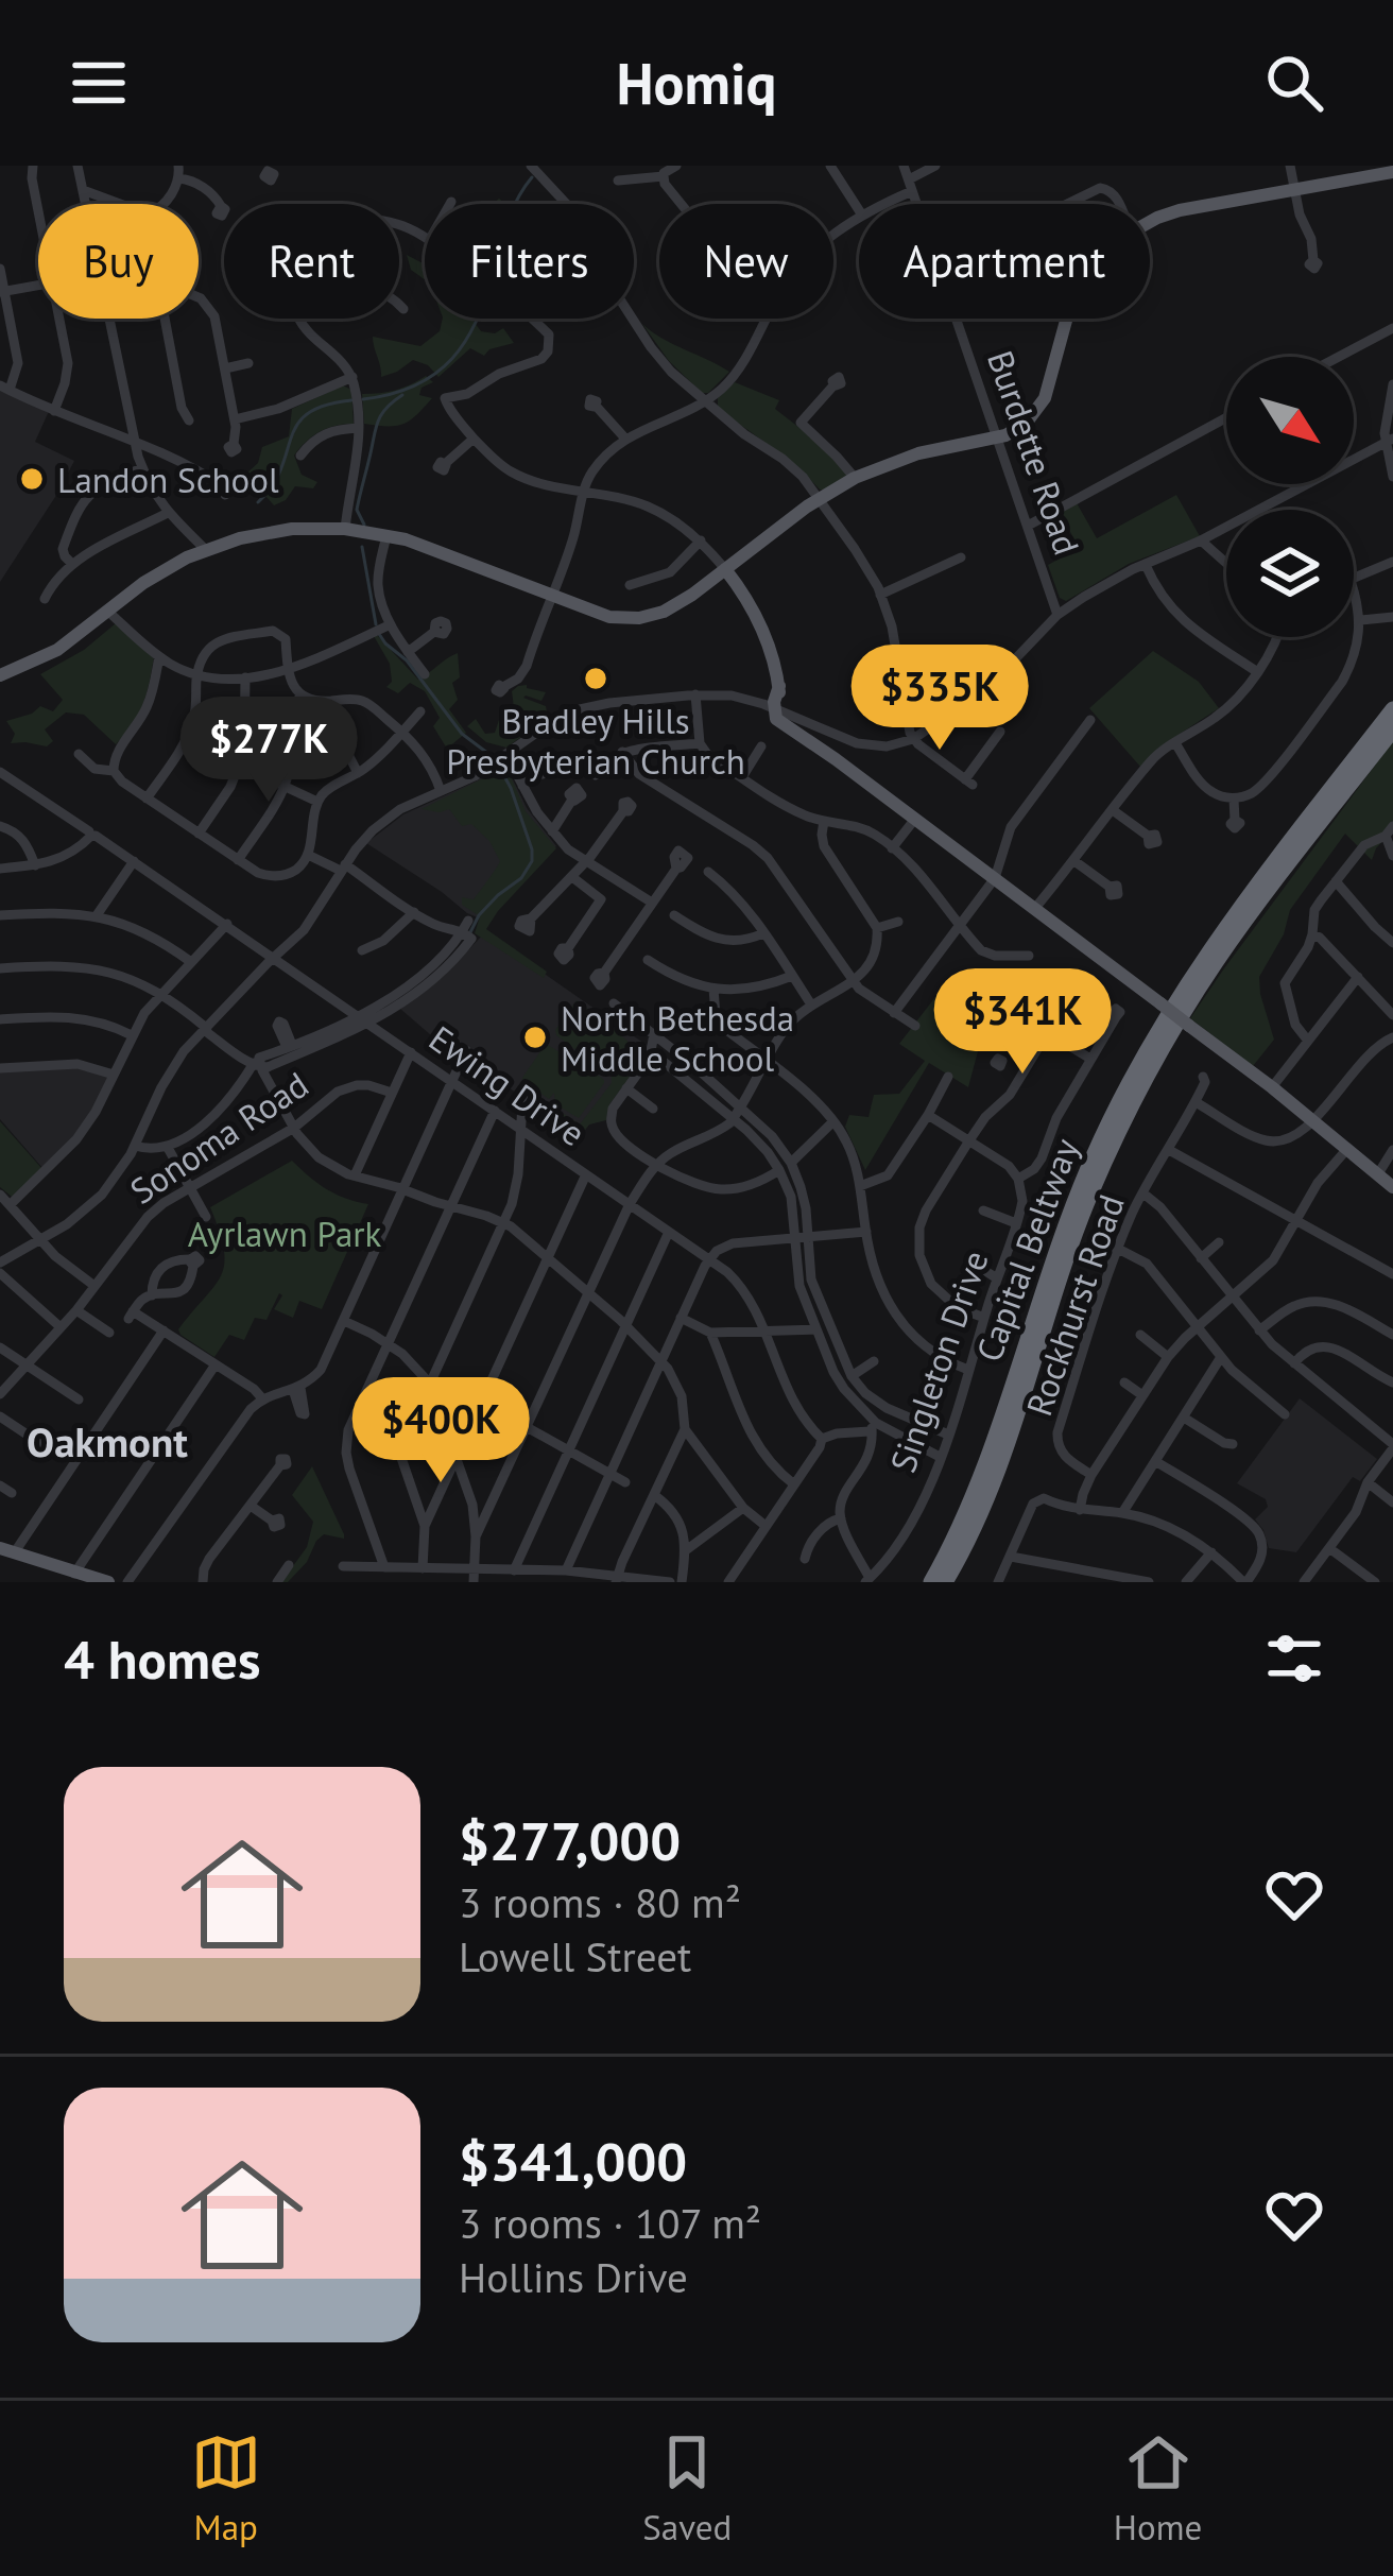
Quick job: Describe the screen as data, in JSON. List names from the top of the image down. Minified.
{"streets":{"highway":["Capital Beltway"],"street":["Burdette Road","Ewing Drive","Sonoma Road","Rockhurst Road","Singleton Drive"]},"districts":["Oakmont"],"parks":["Ayrlawn Park"],"places":["Landon School","Bradley Hills Presbyterian Church","North Bethesda Middle School"],"north":"bottom right","page":{"header":"Homiq","chip":["Buy","Rent","Filters","New","Apartment"],"price":["$335K","$277K","$341K","$400K"],"heading":"4 homes","list":[{"name":"$277,000","note":"3 rooms · 80 m² · Lowell Street"},{"name":"$341,000","note":"3 rooms · 107 m² · Hollins Drive"}],"tabs":["Map","Saved","Home"]}}
